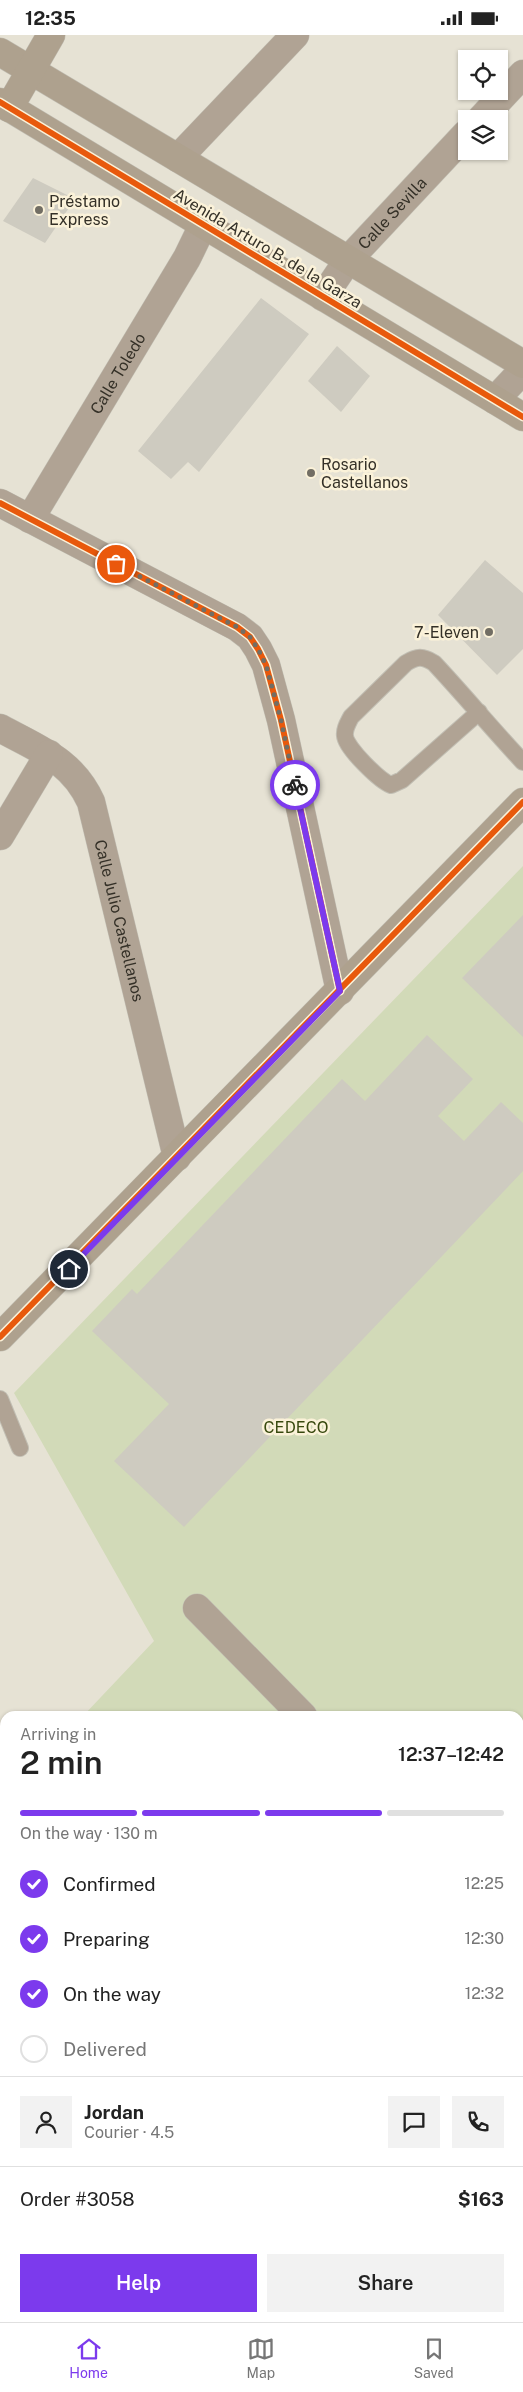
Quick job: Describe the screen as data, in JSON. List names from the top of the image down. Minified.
{"streets":{"street":["Calle Sevilla","Avenida Arturo B. de la Garza","Calle Toledo","Calle Julio Castellanos"]},"crossings":[["Calle Sevilla","Avenida Arturo B. de la Garza"],["Avenida Arturo B. de la Garza","Calle Toledo"]],"parks":["CEDECO"],"places":["Préstamo Express","Rosario Castellanos","7-Eleven"],"page":{"status":"12:35","heading":["2 min","Arriving in","12:37–12:42"],"panel":["Jordan","Courier · 4.5","Order #3058","$163"],"bar":"On the way · 130 m","list":[["Confirmed","12:25"],["Preparing","12:30"],["On the way","12:32"],"Delivered"],"buttons":["Help","Share"],"tabs":["Home","Map","Saved"]}}
